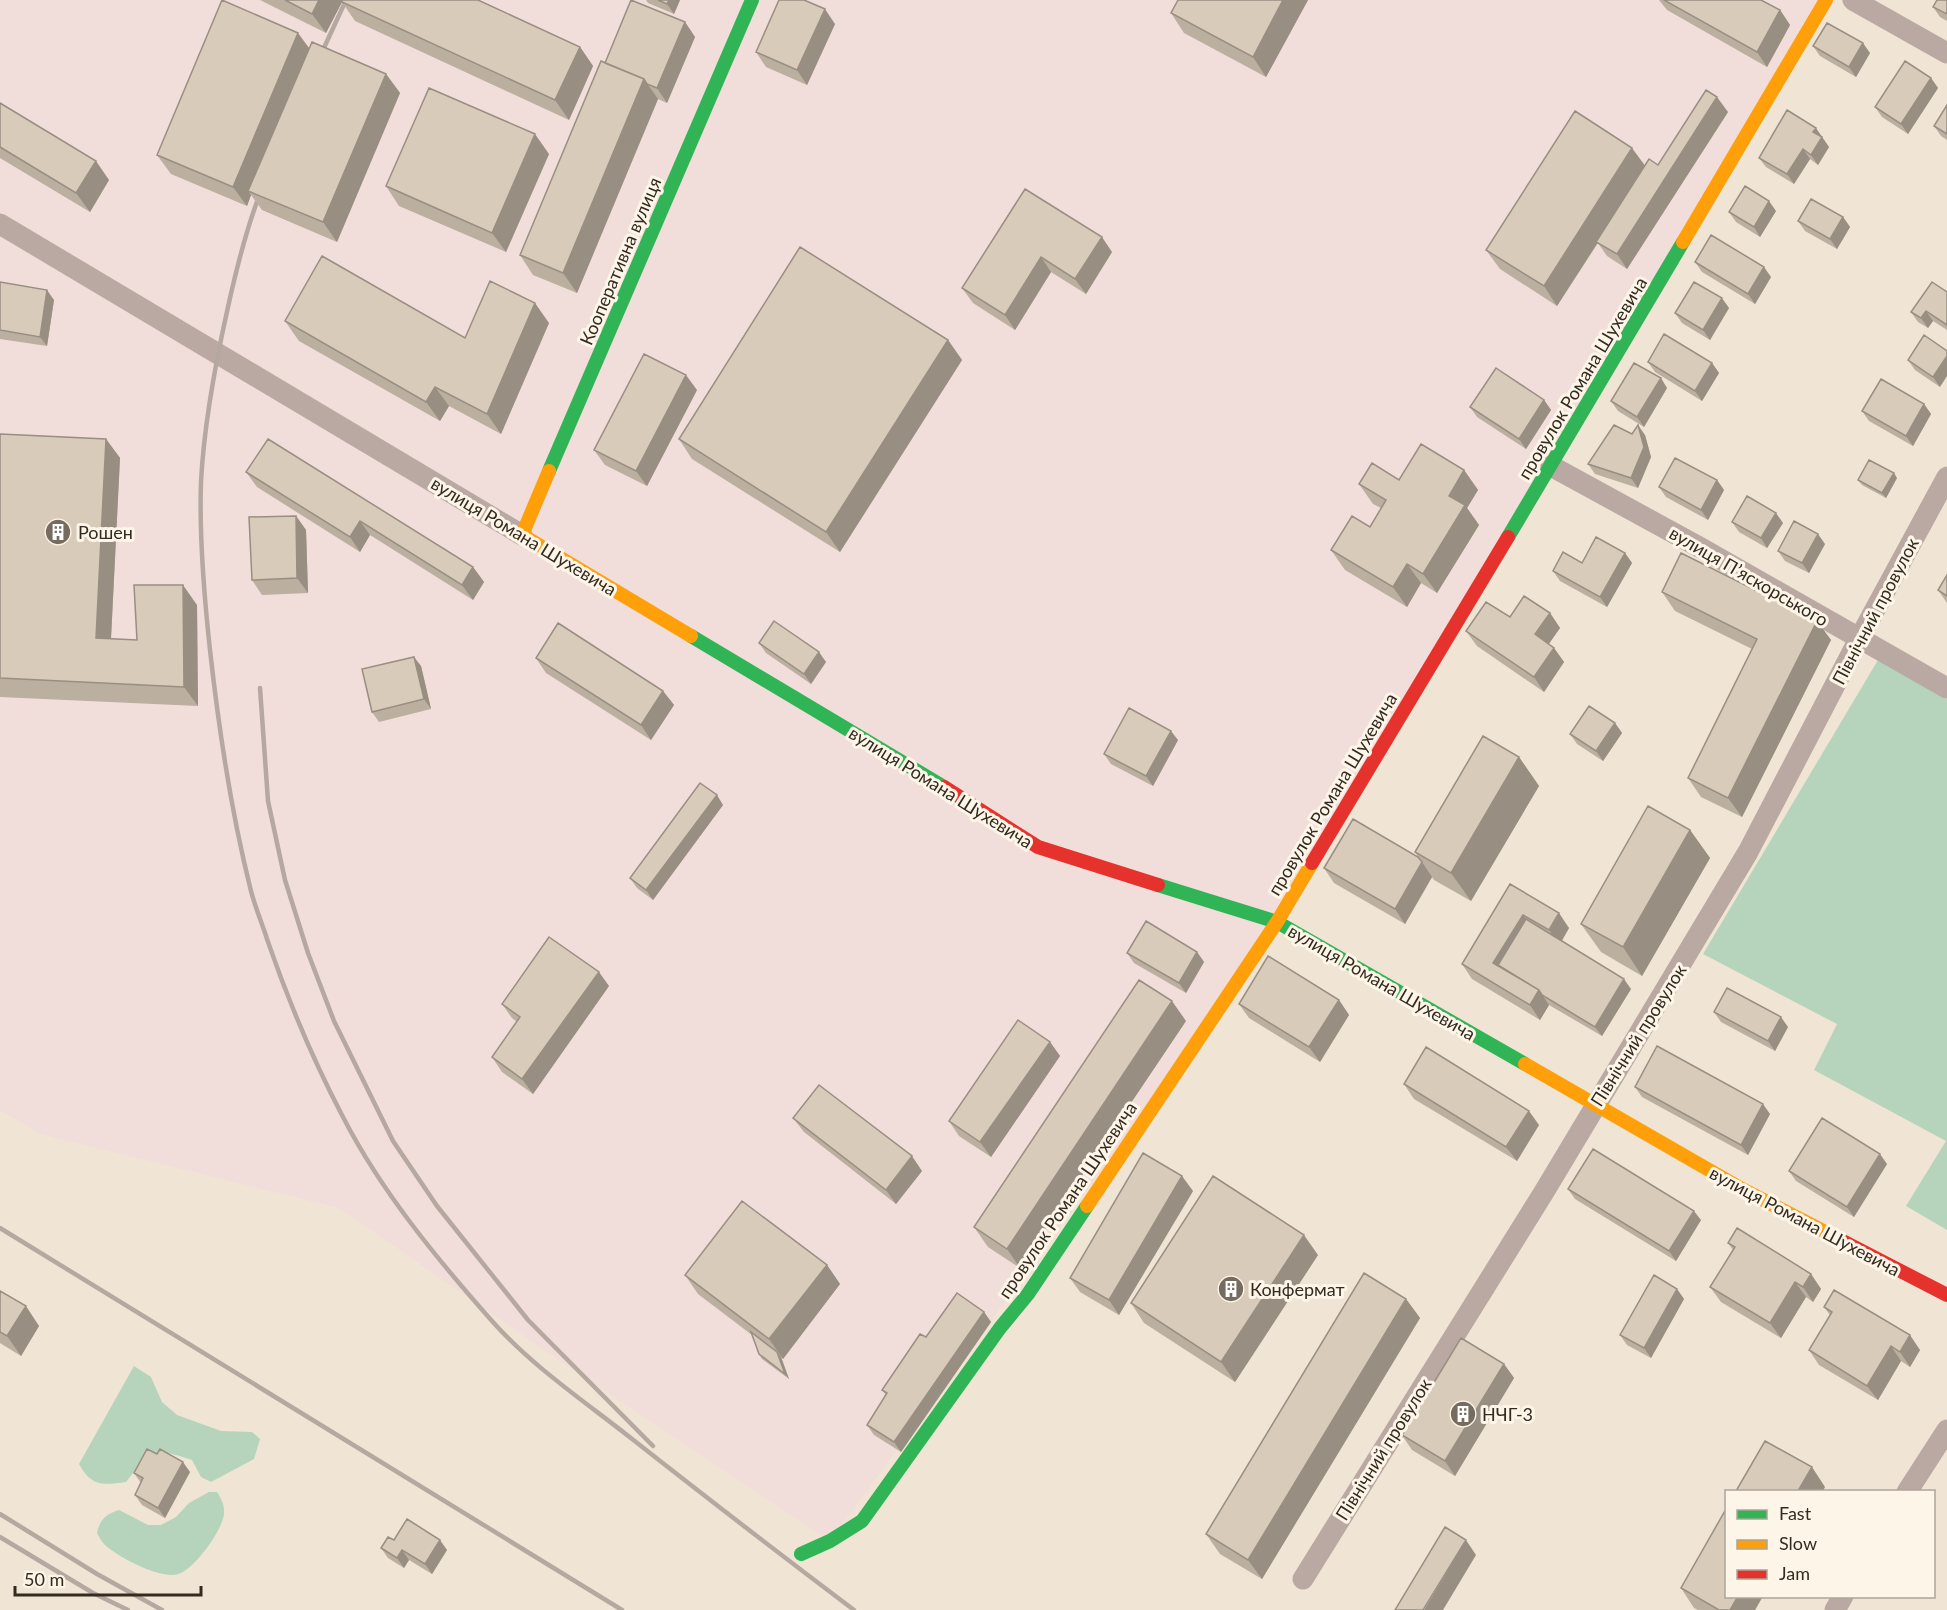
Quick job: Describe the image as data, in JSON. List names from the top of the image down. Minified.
{"streets":{"street":["Кооперативна вулиця","провулок Романа Шухевича","вулиця Романа Шухевича","вулиця Пʼяскорського","Північний провулок"]},"crossings":[["Кооперативна вулиця","вулиця Романа Шухевича"],["провулок Романа Шухевича","вулиця Романа Шухевича"],["провулок Романа Шухевича","вулиця Пʼяскорського"],["вулиця Романа Шухевича","Північний провулок"],["вулиця Пʼяскорського","Північний провулок"]],"places":{"building":["Рошен","Конфермат","НЧГ-3"]},"legend":["Fast","Slow","Jam"],"scale_bar":"50 m"}
